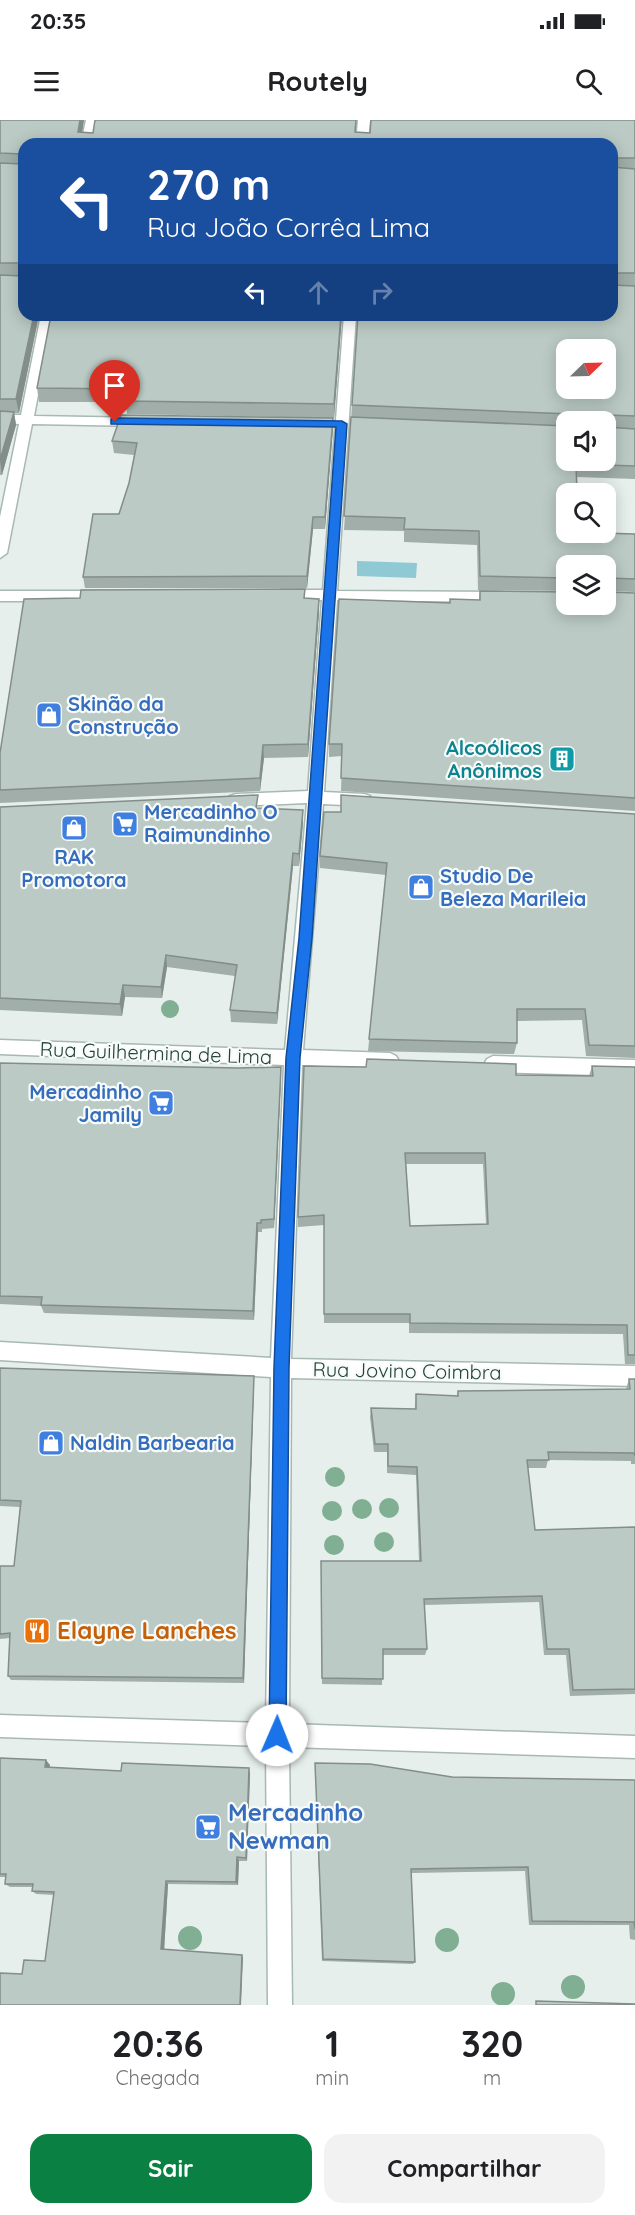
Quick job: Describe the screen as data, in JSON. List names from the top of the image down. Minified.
{"streets":{"street":["Rua Guilhermina de Lima","Rua Jovino Coimbra"]},"places":{"shop":["Skinão da Construção","RAK Promotora","Studio De Beleza Marileia","Naldin Barbearia"],"building":["Alcoólicos Anônimos"],"supermarket":["Mercadinho O Raimundinho","Mercadinho Jamily","Mercadinho Newman"],"restaurant":["Elayne Lanches"]},"north":"top right","page":{"status":"20:35","header":"Routely","turn":["270 m","Rua João Corrêa Lima"],"eta":["20:36","Chegada","1","min","320","m"],"buttons":["Sair","Compartilhar"]}}
